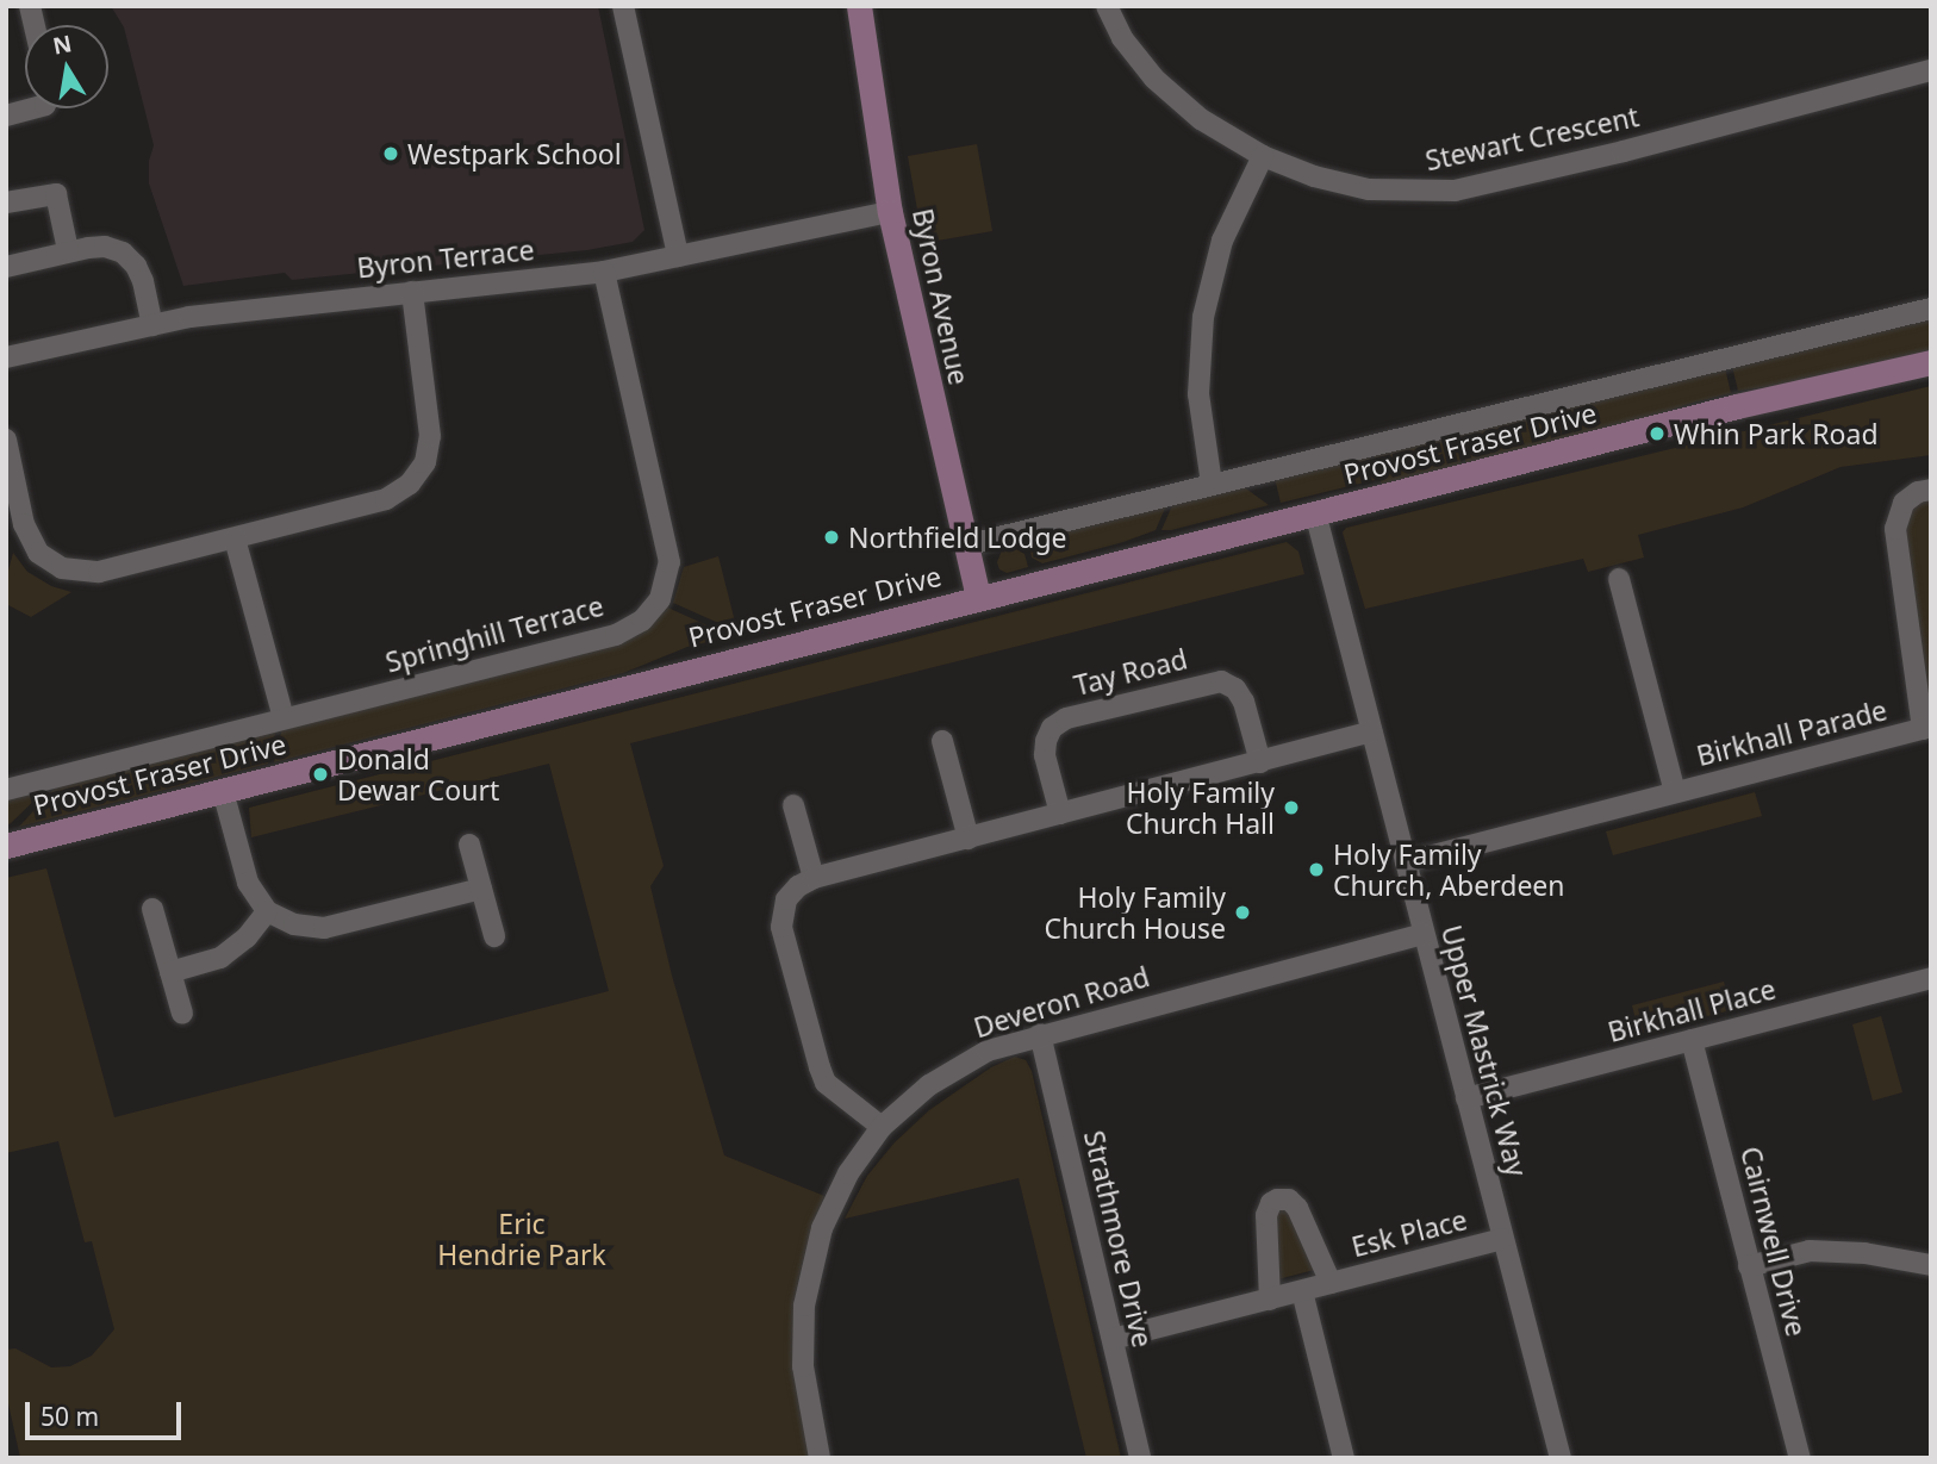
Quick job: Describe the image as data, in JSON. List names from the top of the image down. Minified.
{"streets":{"street":["Stewart Crescent","Byron Terrace","Byron Avenue","Provost Fraser Drive","Springhill Terrace","Tay Road","Birkhall Parade","Deveron Road","Birkhall Place","Upper Mastrick Way","Esk Place","Strathmore Drive","Cairnwell Drive"]},"crossings":[["Byron Terrace","Byron Avenue"],["Byron Terrace","Springhill Terrace"],["Byron Avenue","Provost Fraser Drive"],["Provost Fraser Drive","Upper Mastrick Way"],["Birkhall Parade","Upper Mastrick Way"],["Deveron Road","Upper Mastrick Way"],["Deveron Road","Strathmore Drive"],["Birkhall Place","Upper Mastrick Way"],["Birkhall Place","Cairnwell Drive"],["Upper Mastrick Way","Esk Place"],["Esk Place","Strathmore Drive"]],"parks":["Eric Hendrie Park"],"places":["Westpark School","Whin Park Road","Northfield Lodge","Donald Dewar Court","Holy Family Church Hall","Holy Family Church, Aberdeen","Holy Family Church House"],"scale_bar":"50 m","north":"top"}
